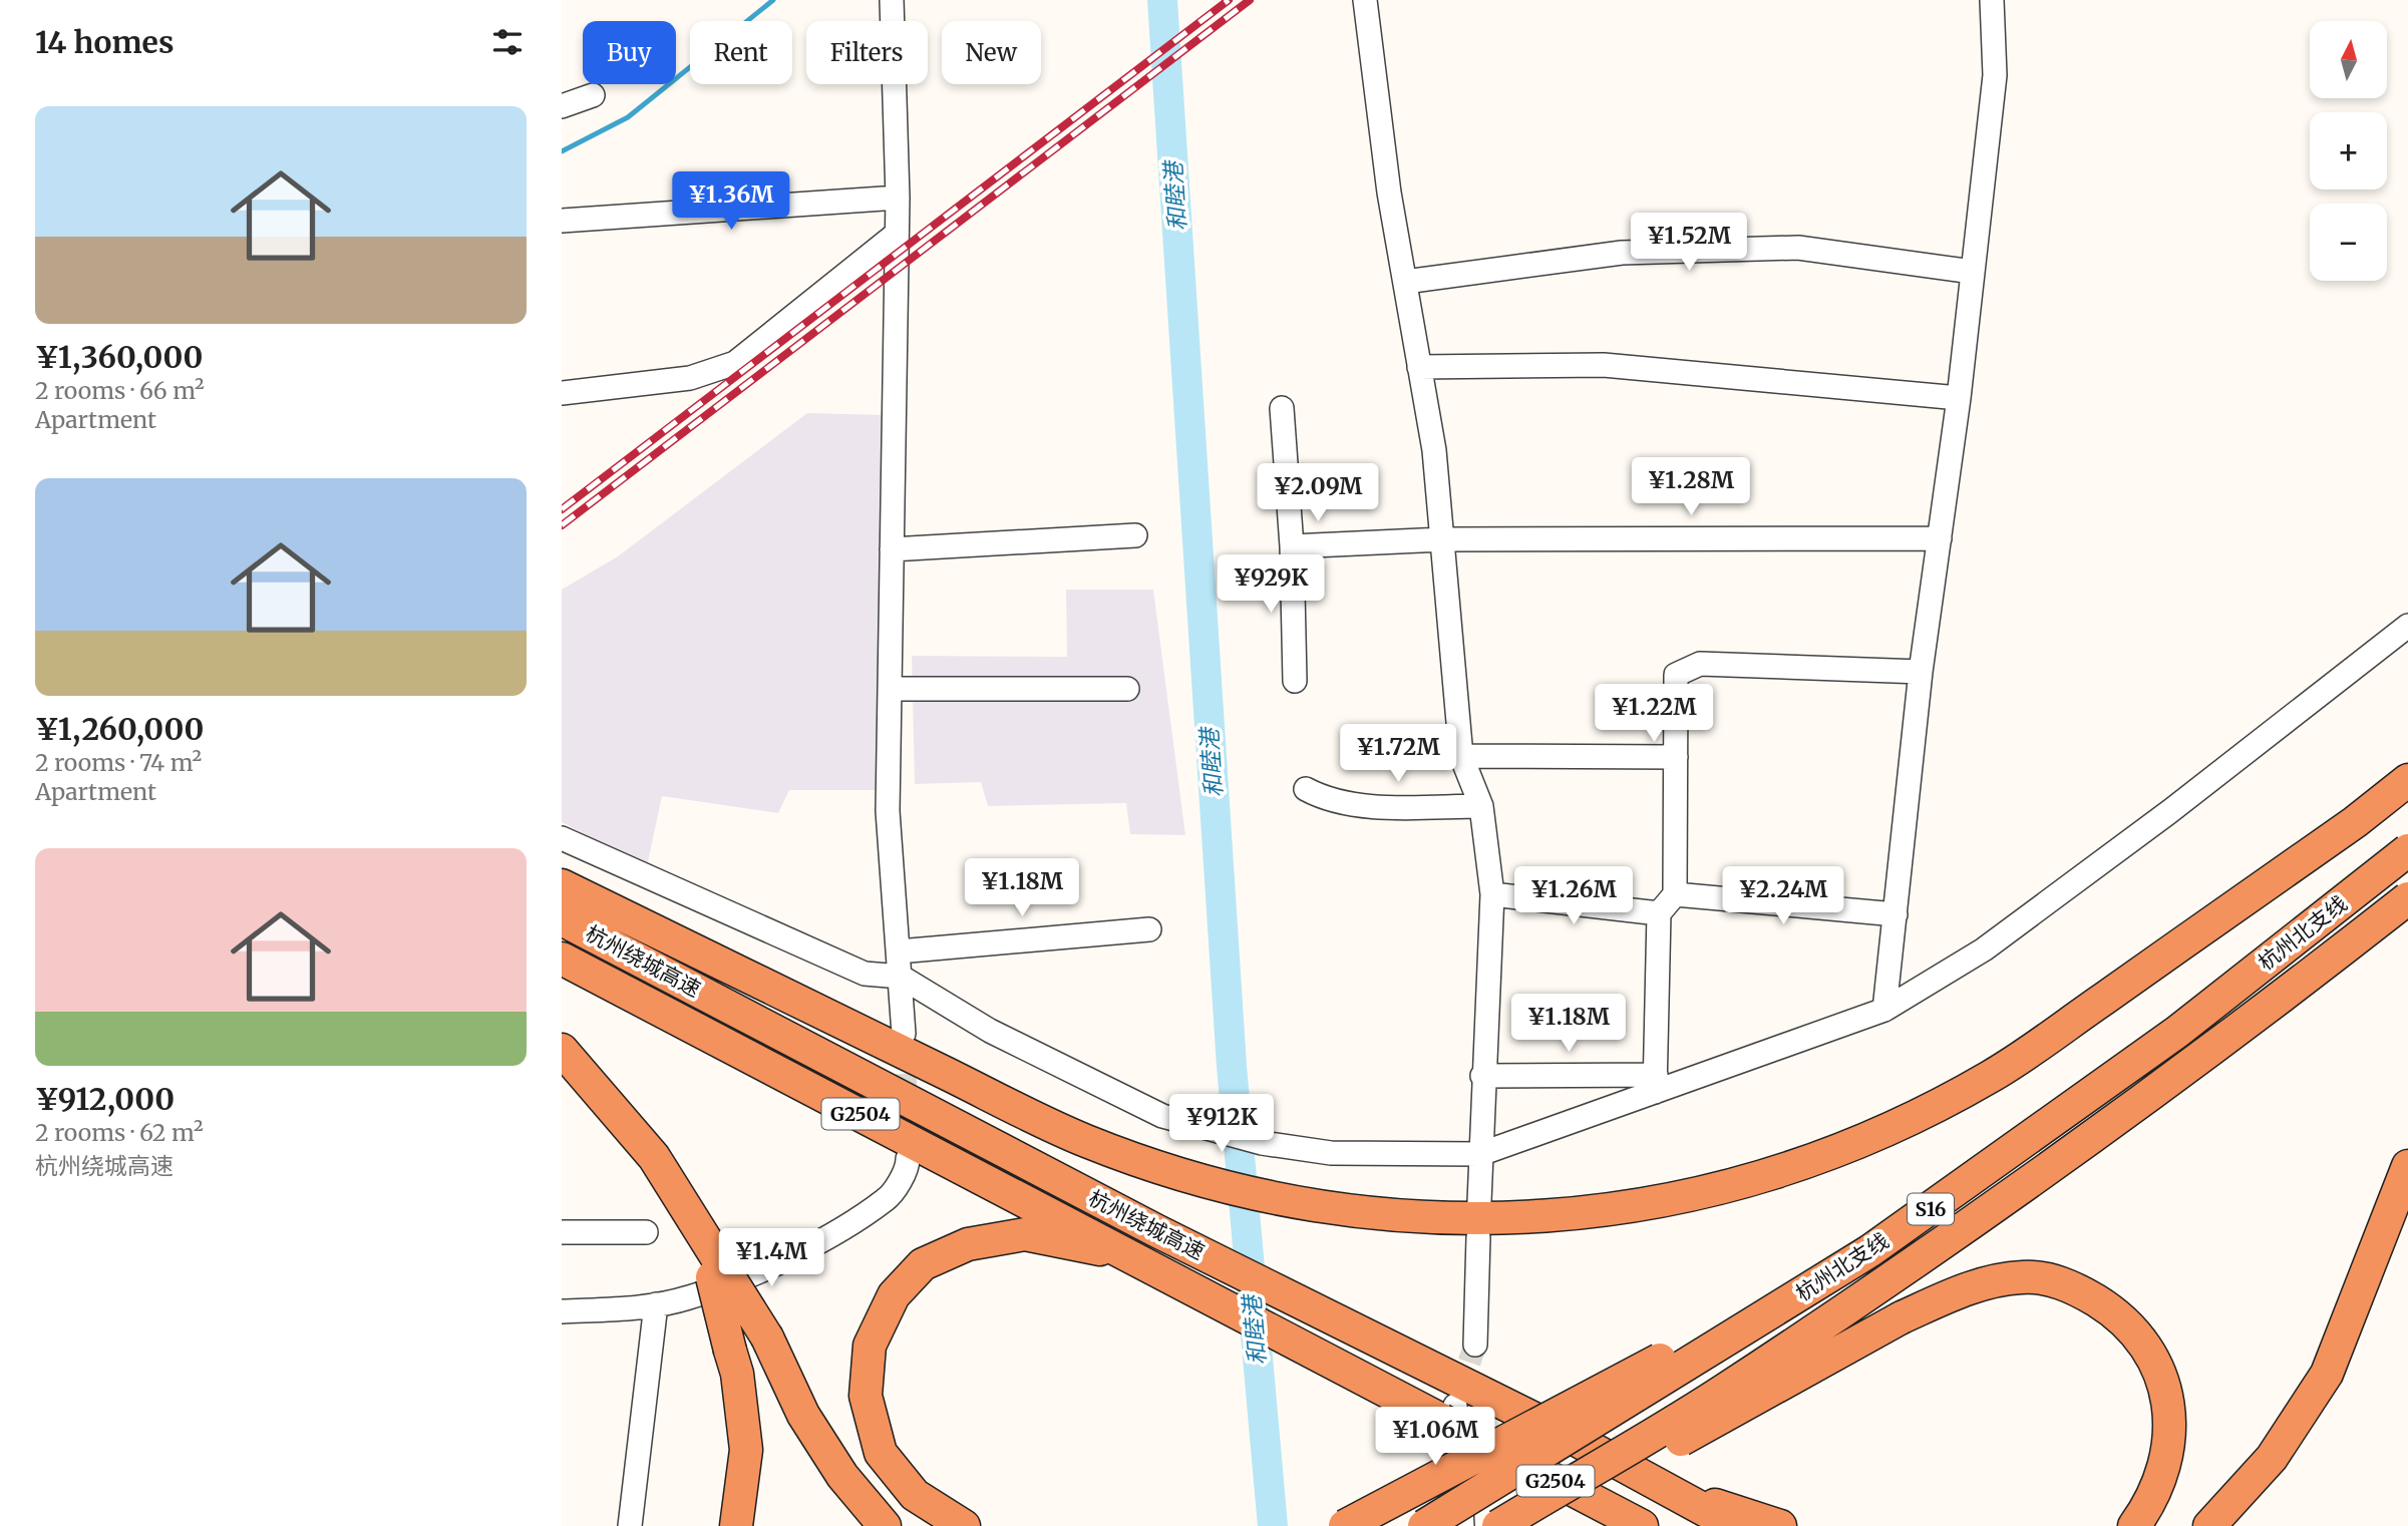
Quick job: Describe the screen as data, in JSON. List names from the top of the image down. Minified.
{"streets":{"highway":["杭州北支线","杭州绕城高速","G2504","S16"]},"water":["和睦港"],"north":"top","page":{"heading":"14 homes","map_buttons":["+","−"],"chip":["Buy","Rent","Filters","New"],"list":[{"name":"¥1,360,000","note":"2 rooms · 66 m² · Apartment"},{"name":"¥1,260,000","note":"2 rooms · 74 m² · Apartment"},{"name":"¥912,000","note":"2 rooms · 62 m² · 杭州绕城高速"}],"price":["¥1.36M","¥1.52M","¥1.28M","¥2.09M","¥929K","¥1.22M","¥1.72M","¥1.18M","¥1.26M","¥2.24M","¥1.18M","¥912K","¥1.4M","¥1.06M"]}}
